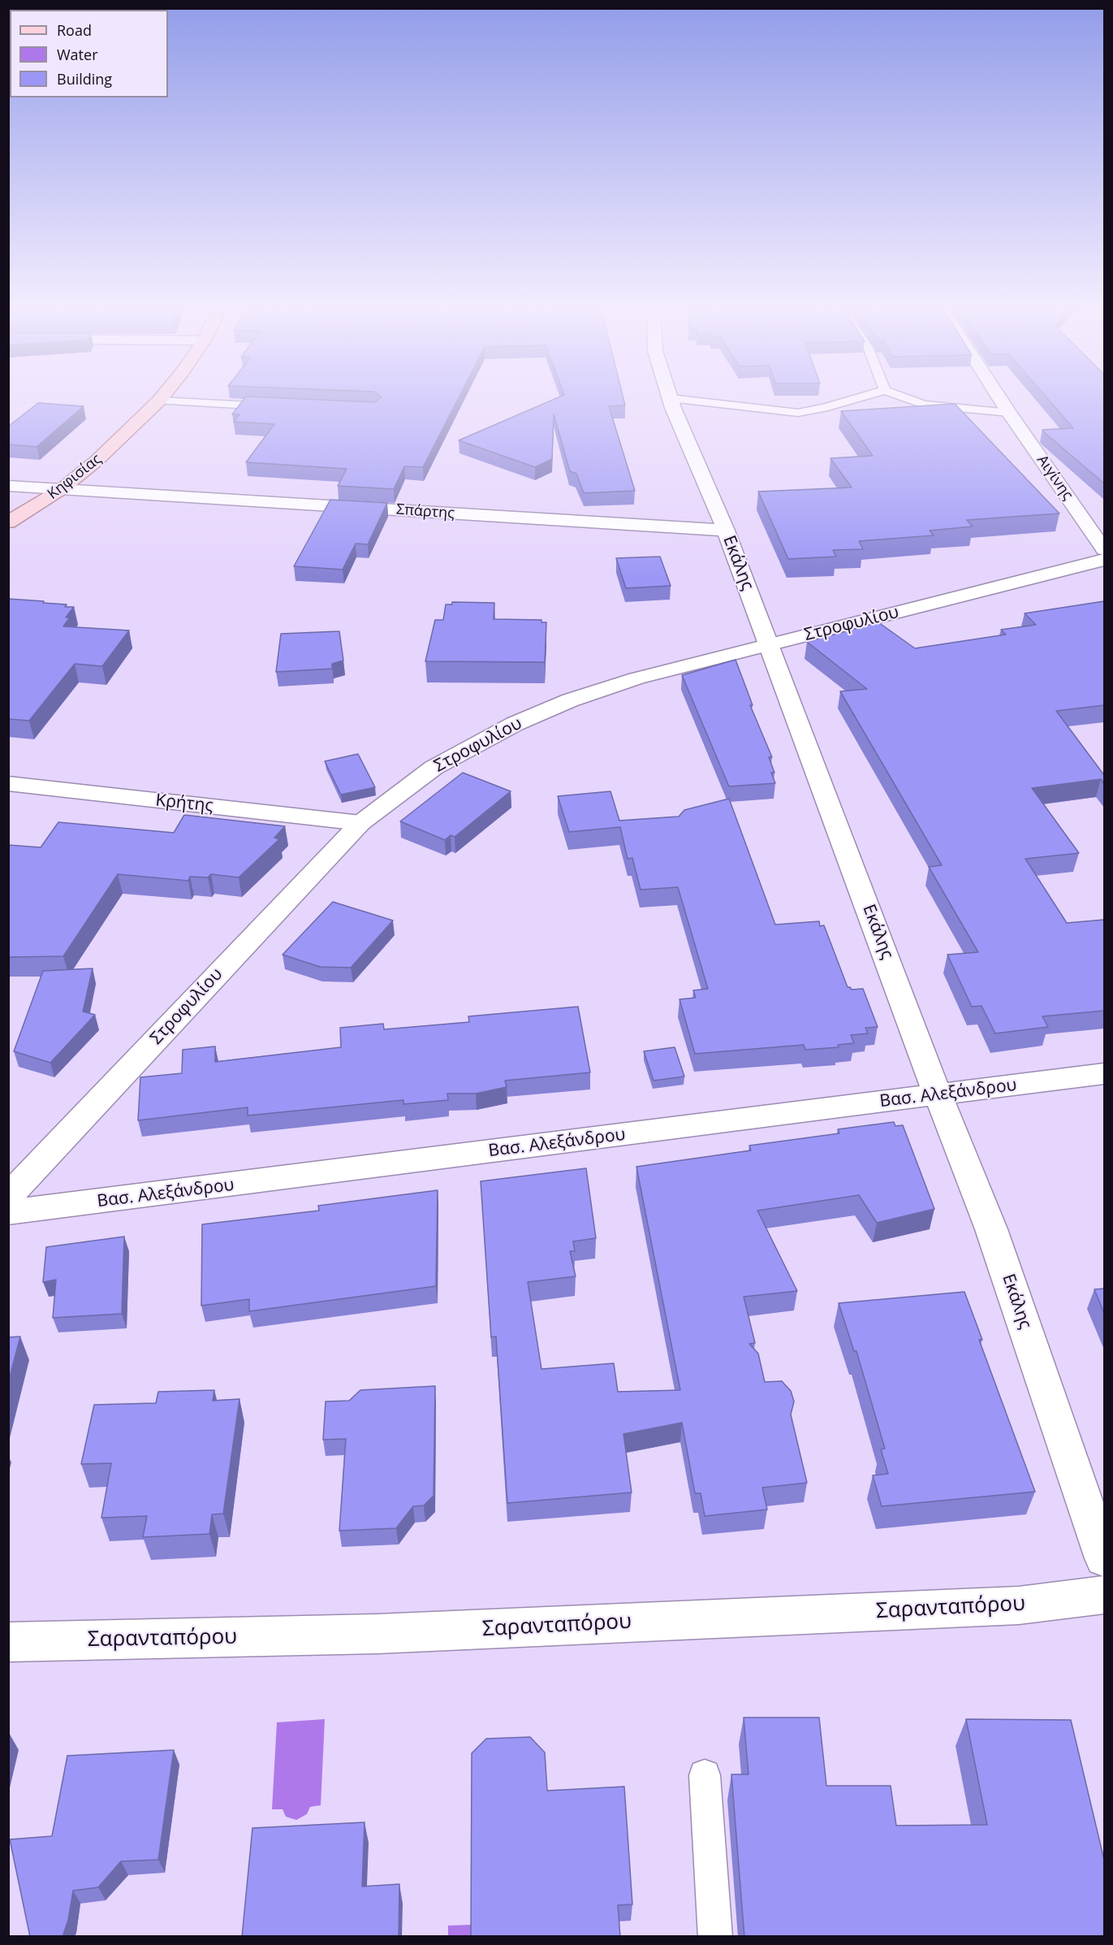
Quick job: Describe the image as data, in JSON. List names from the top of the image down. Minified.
{"streets":{"main road":["Κηφισίας"],"street":["Αιγίνης","Σπάρτης","Εκάλης","Στροφυλίου","Κρήτης","Βασ. Αλεξάνδρου","Σαρανταπόρου"]},"crossings":[["Κηφισίας","Σπάρτης"],["Σπάρτης","Εκάλης"],["Εκάλης","Στροφυλίου"],["Εκάλης","Βασ. Αλεξάνδρου"],["Στροφυλίου","Κρήτης"]],"legend":["Road","Water","Building"]}
